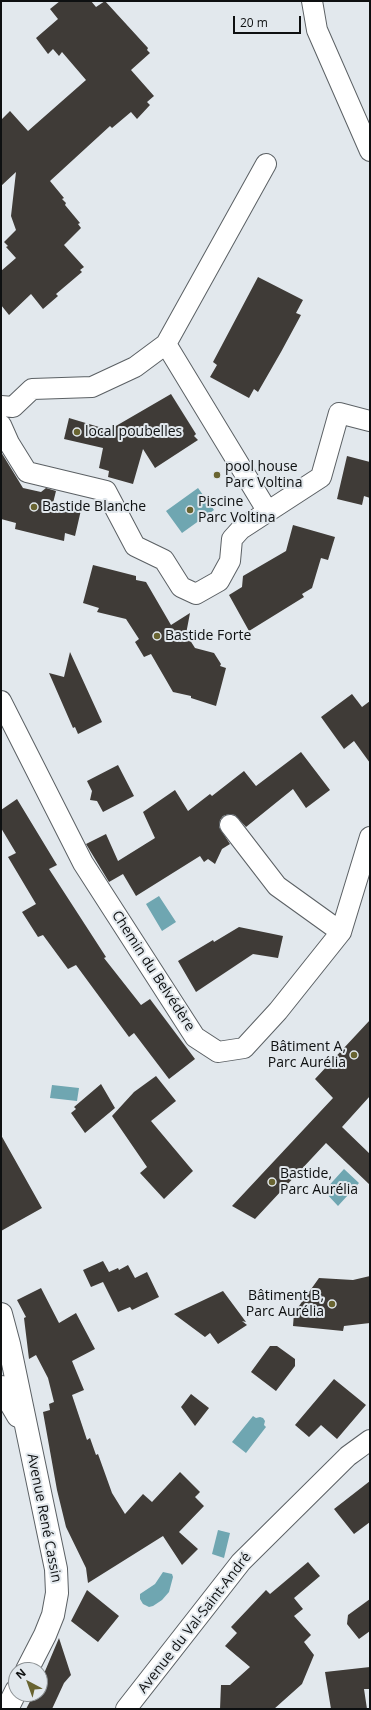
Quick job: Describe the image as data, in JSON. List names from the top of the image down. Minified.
{"streets":{"street":["Chemin du Belvédère","Avenue René Cassin","Avenue du Val-Saint-André"]},"places":["local poubelles","pool house Parc Voltina","Bastide Blanche","Piscine Parc Voltina","Bastide Forte","Bâtiment A, Parc Aurélia","Bastide, Parc Aurélia","Bâtiment B, Parc Aurélia"],"scale_bar":"20 m","north":"top left"}
